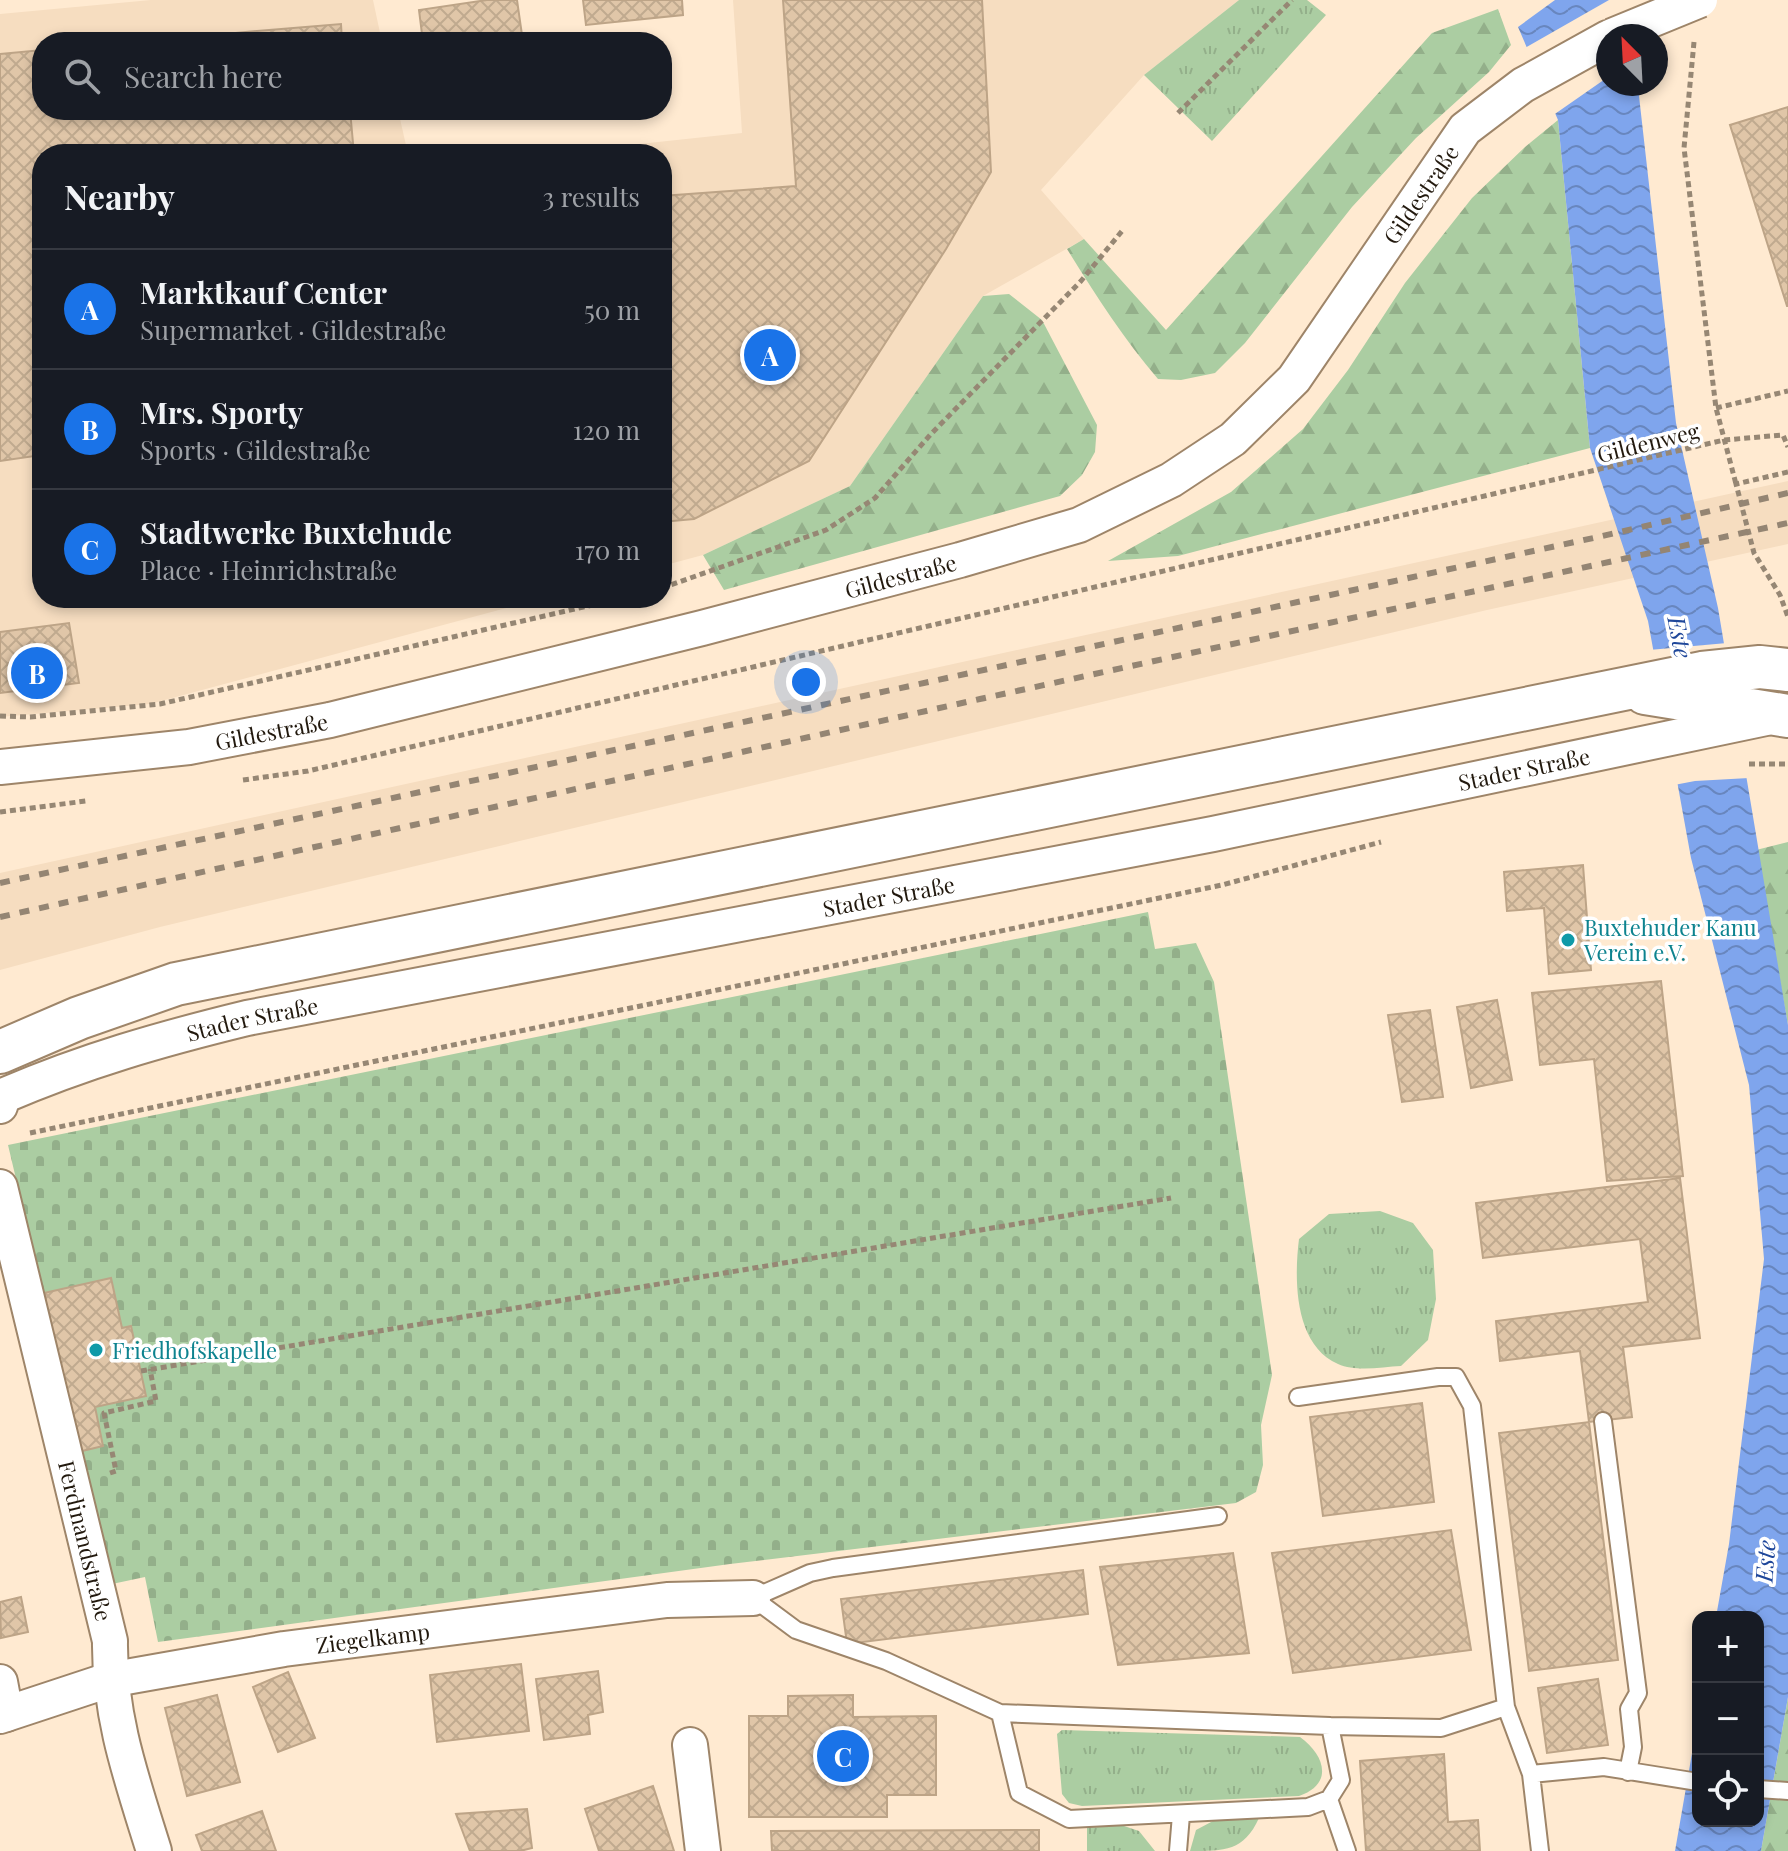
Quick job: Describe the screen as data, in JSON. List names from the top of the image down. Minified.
{"streets":{"street":["Gildestraße","Stader Straße","Ferdinandstraße","Ziegelkamp"],"path":["Gildenweg"]},"crossings":[["Ferdinandstraße","Ziegelkamp"]],"water":["Este"],"places":["Buxtehuder Kanu Verein e.V.","Friedhofskapelle"],"north":"top left","page":{"search":"Search here","heading":["Nearby","3 results"],"list":[{"mark":"A","name":"Marktkauf Center","note":"Supermarket · Gildestraße","value":"50 m"},{"mark":"B","name":"Mrs. Sporty","note":"Sports · Gildestraße","value":"120 m"},{"mark":"C","name":"Stadtwerke Buxtehude","note":"Place · Heinrichstraße","value":"170 m"}],"pins":["A","B","C"],"map_buttons":["+","−"]}}
